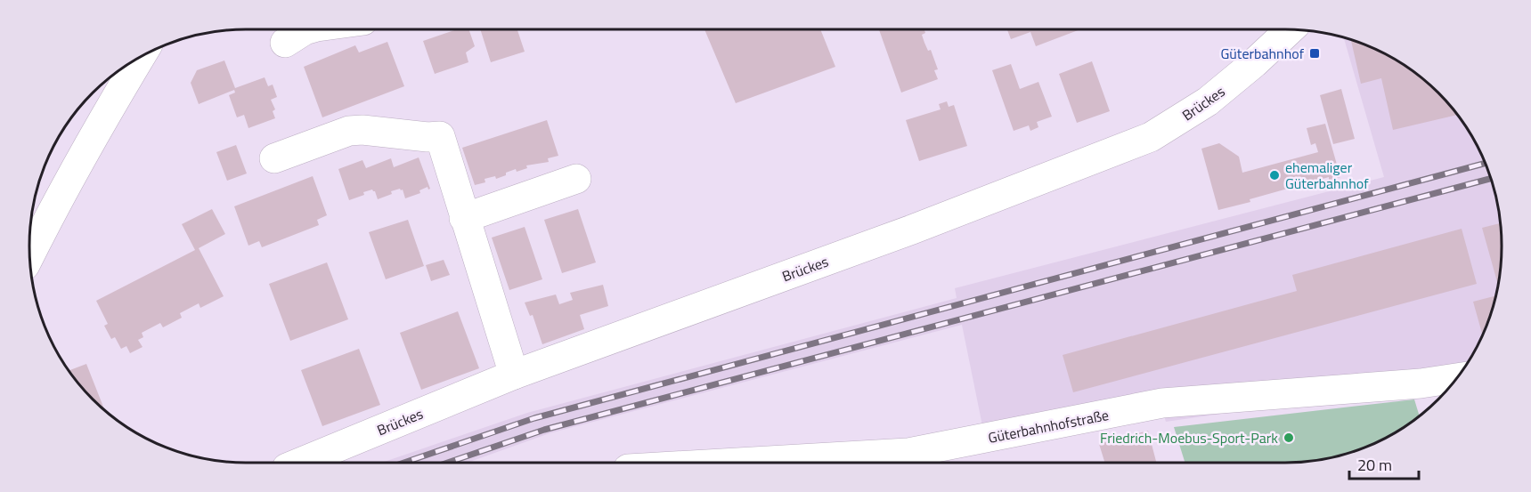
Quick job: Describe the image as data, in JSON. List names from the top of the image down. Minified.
{"streets":{"street":["Brückes","Güterbahnhofstraße"]},"places":{"transit":["Güterbahnhof"],"other":["ehemaliger Güterbahnhof","Friedrich-Moebus-Sport-Park"]},"scale_bar":"20 m"}
